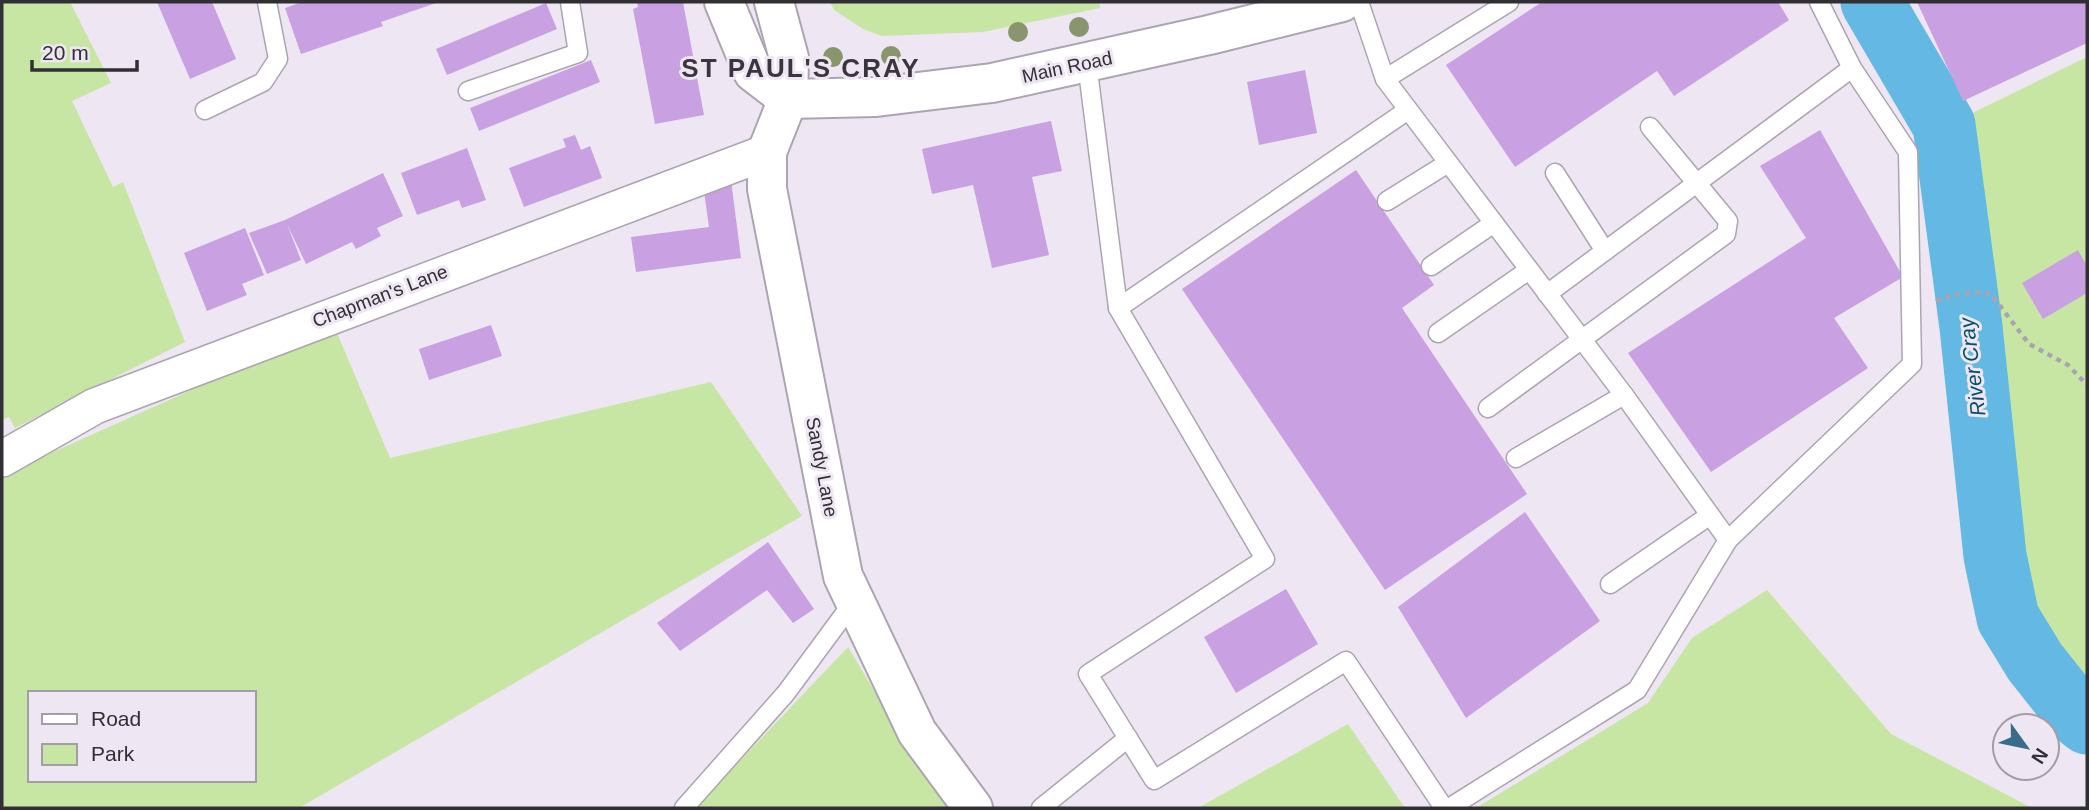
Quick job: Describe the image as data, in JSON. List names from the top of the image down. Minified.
{"streets":{"street":["Main Road","Chapman's Lane","Sandy Lane"]},"crossings":[["Main Road","Sandy Lane"],["Chapman's Lane","Sandy Lane"]],"districts":["ST PAUL'S CRAY"],"water":["River Cray"],"legend":["Road","Park"],"scale_bar":"20 m","north":"bottom right"}
